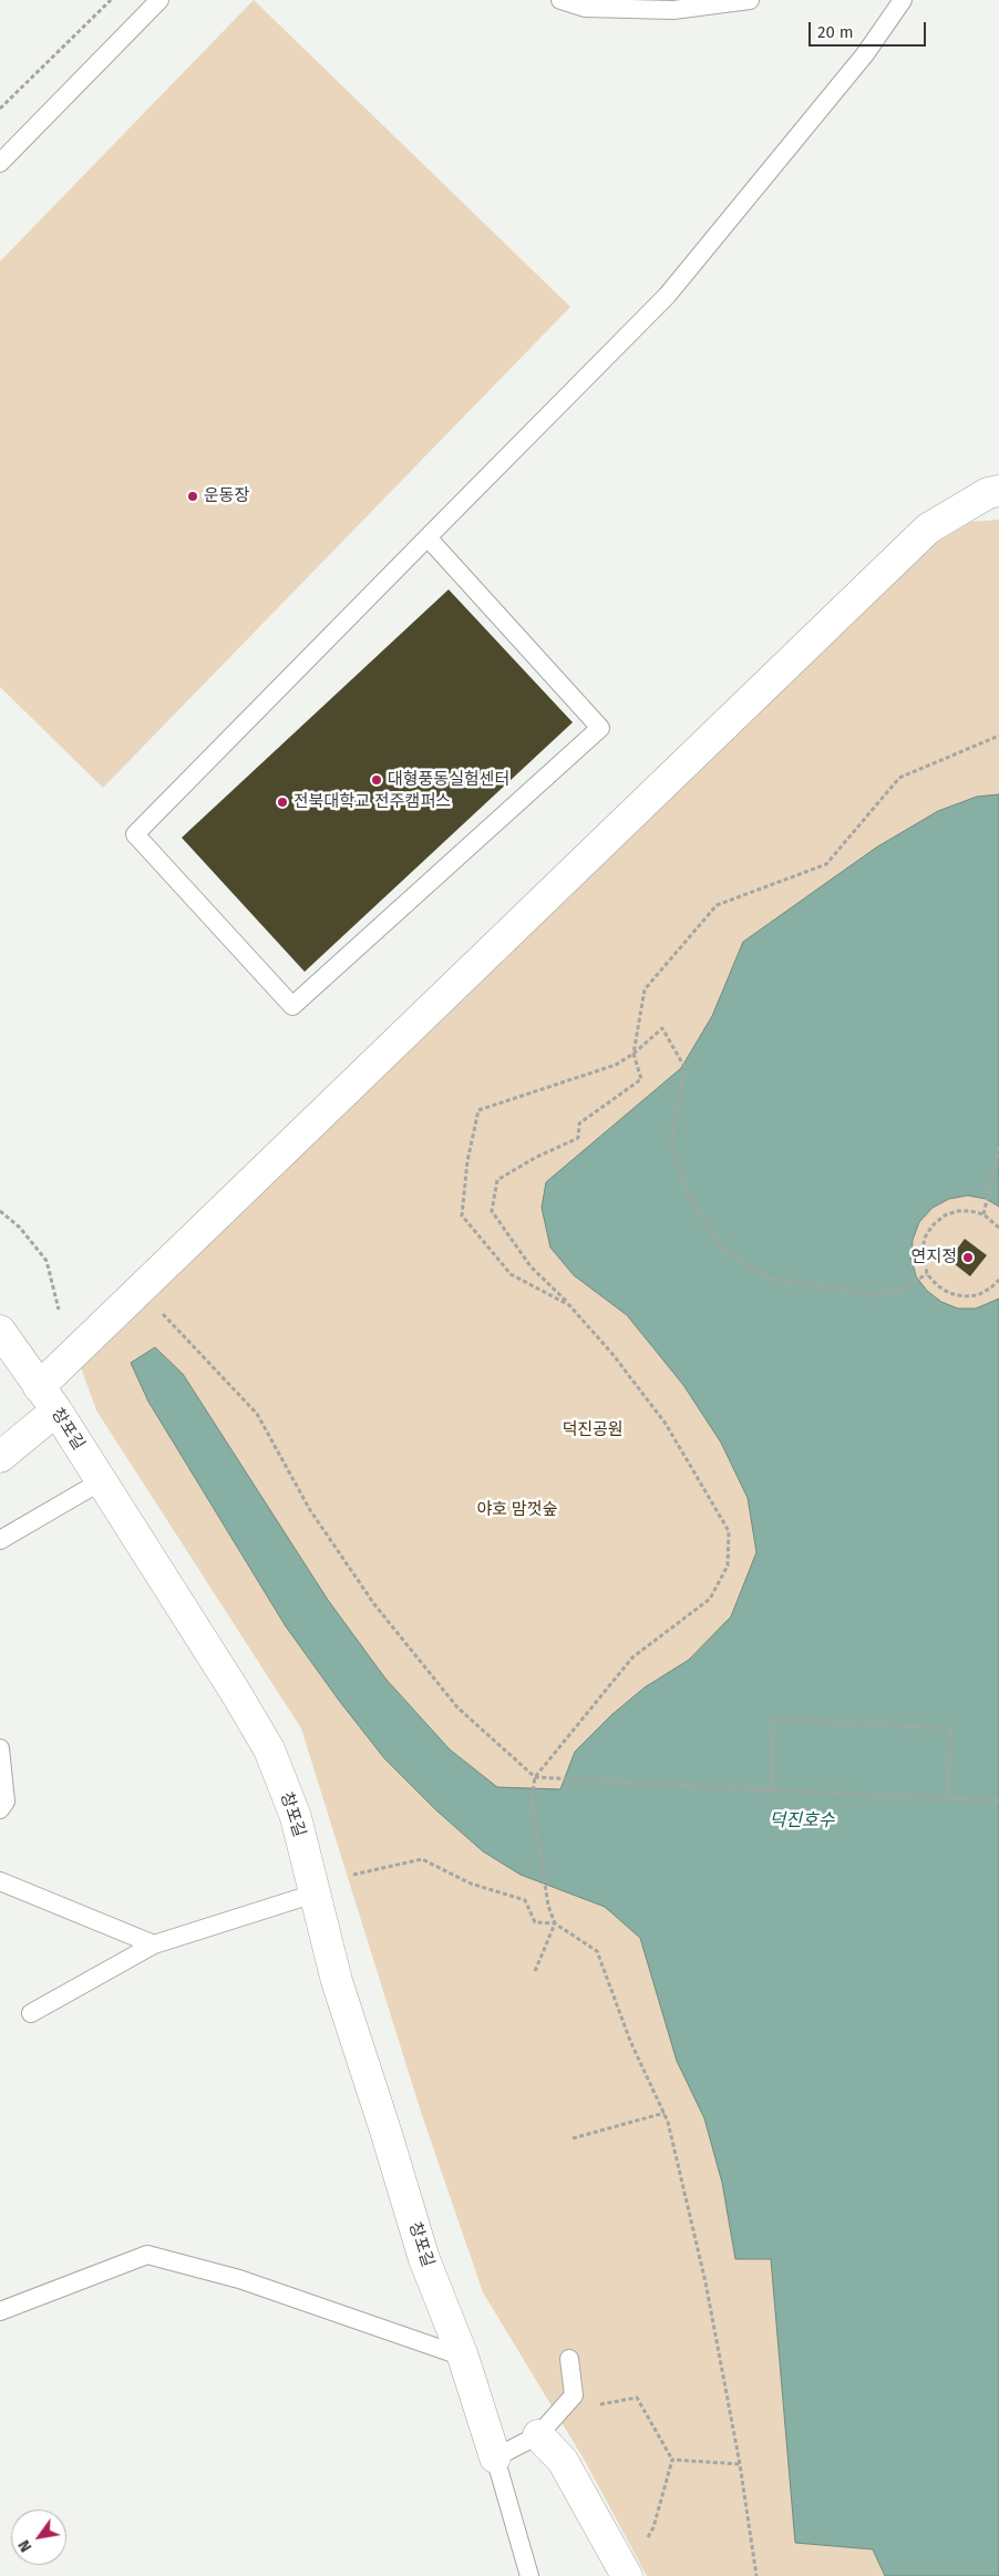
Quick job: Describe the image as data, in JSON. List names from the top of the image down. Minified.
{"streets":{"street":["창포길"]},"water":["덕진호수"],"parks":["덕진공원","야호 맘껏숲"],"places":["운동장","대형풍동실험센터","전북대학교 전주캠퍼스","연지정"],"scale_bar":"20 m","north":"bottom left"}
